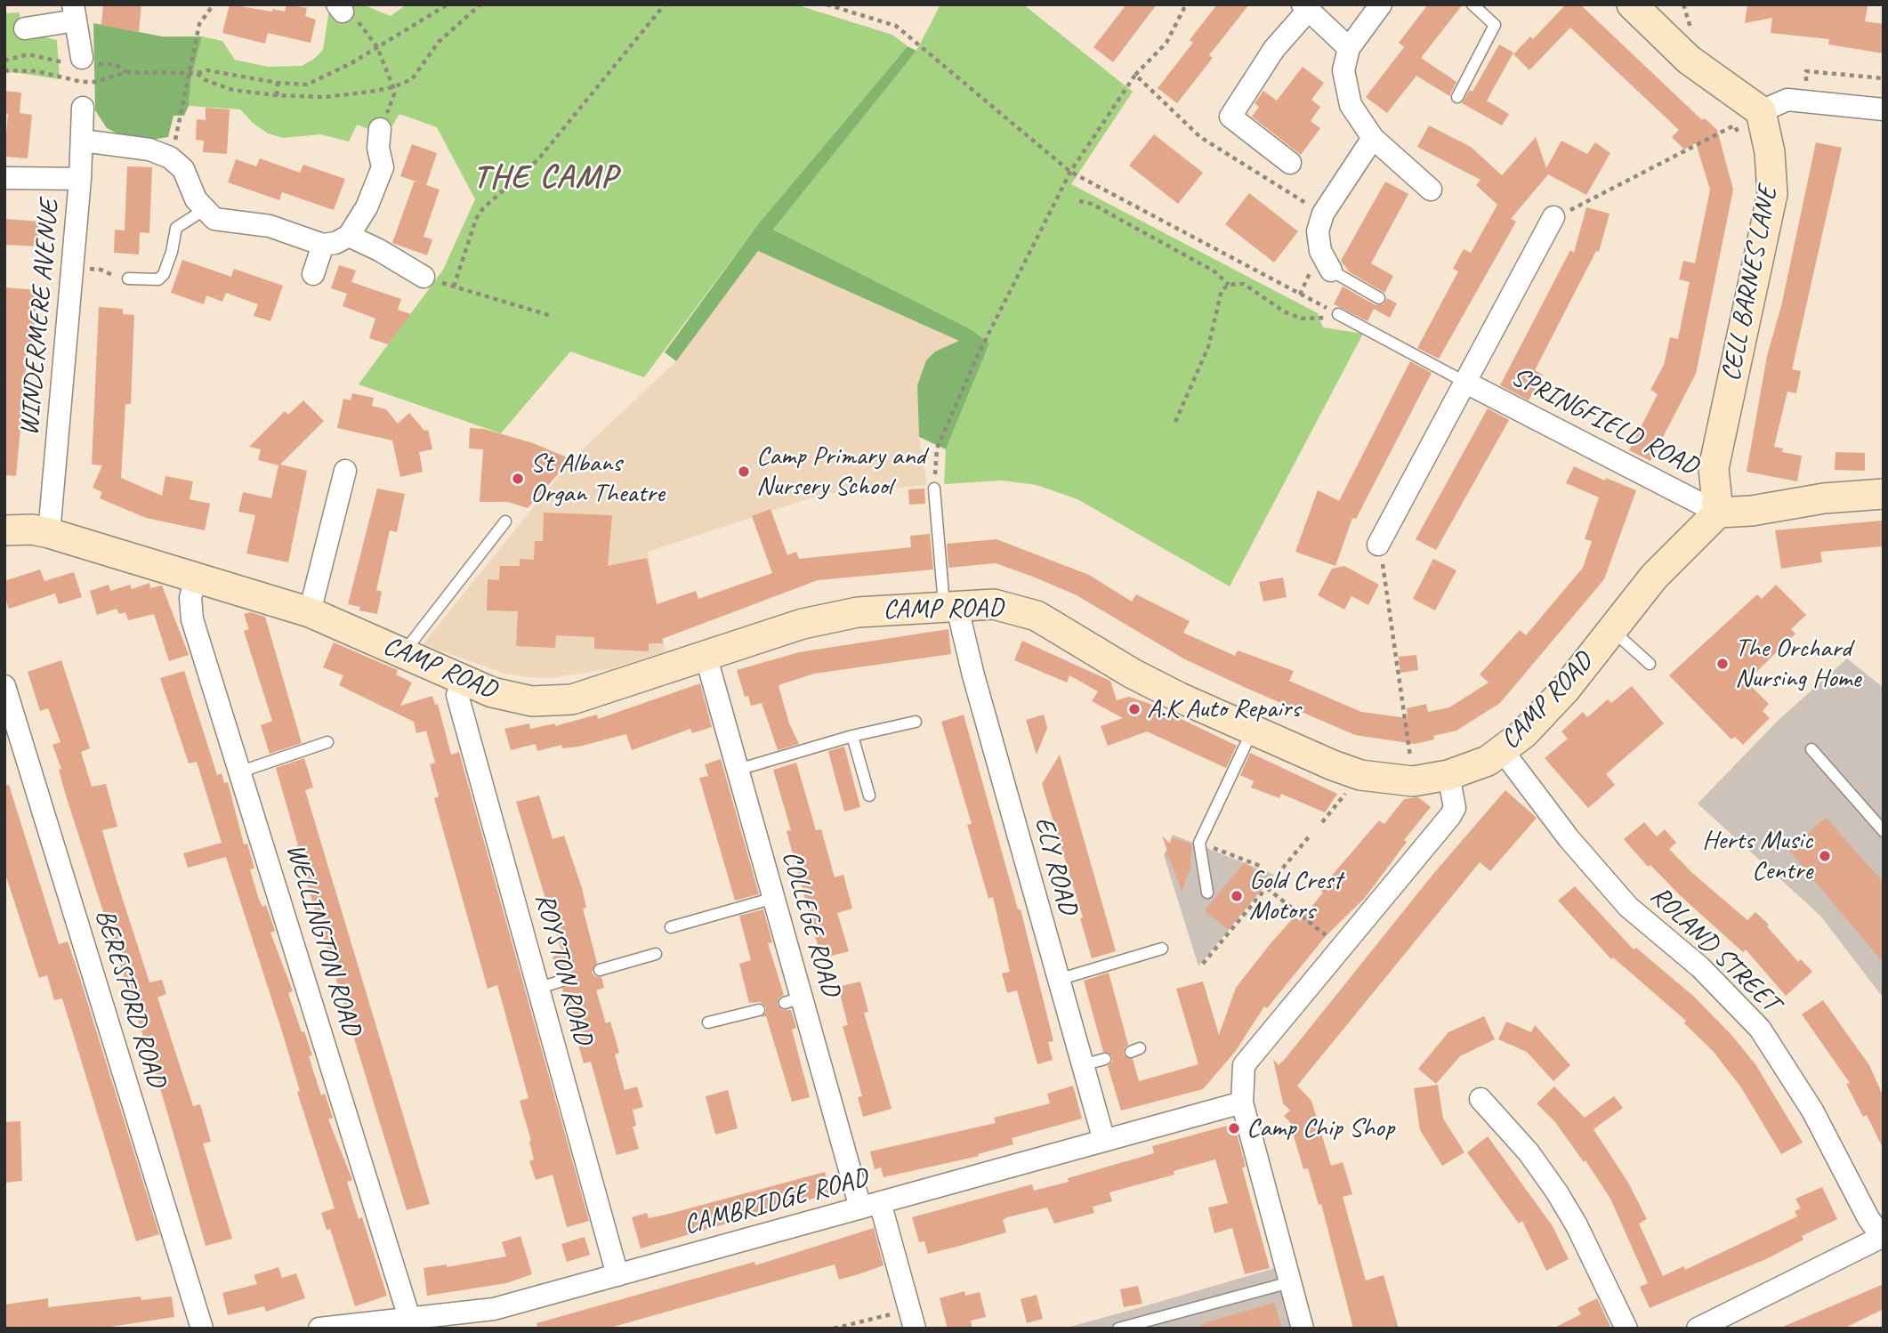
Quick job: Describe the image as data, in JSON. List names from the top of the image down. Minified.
{"streets":{"street":["CELL BARNES LANE","WINDERMERE AVENUE","SPRINGFIELD ROAD","CAMP ROAD","ELY ROAD","COLLEGE ROAD","WELLINGTON ROAD","ROLAND STREET","ROYSTON ROAD","BERESFORD ROAD","CAMBRIDGE ROAD"]},"crossings":[["CELL BARNES LANE","SPRINGFIELD ROAD"],["CELL BARNES LANE","CAMP ROAD"],["WINDERMERE AVENUE","CAMP ROAD"],["SPRINGFIELD ROAD","CAMP ROAD"],["CAMP ROAD","ELY ROAD"],["CAMP ROAD","COLLEGE ROAD"],["CAMP ROAD","WELLINGTON ROAD"],["CAMP ROAD","ROLAND STREET"],["CAMP ROAD","ROYSTON ROAD"],["ELY ROAD","CAMBRIDGE ROAD"],["COLLEGE ROAD","CAMBRIDGE ROAD"],["WELLINGTON ROAD","CAMBRIDGE ROAD"],["ROYSTON ROAD","CAMBRIDGE ROAD"]],"districts":["THE CAMP"],"places":["Camp Primary and Nursery School","St Albans Organ Theatre","The Orchard Nursing Home","A.K Auto Repairs","Herts Music Centre","Gold Crest Motors","Camp Chip Shop"]}
